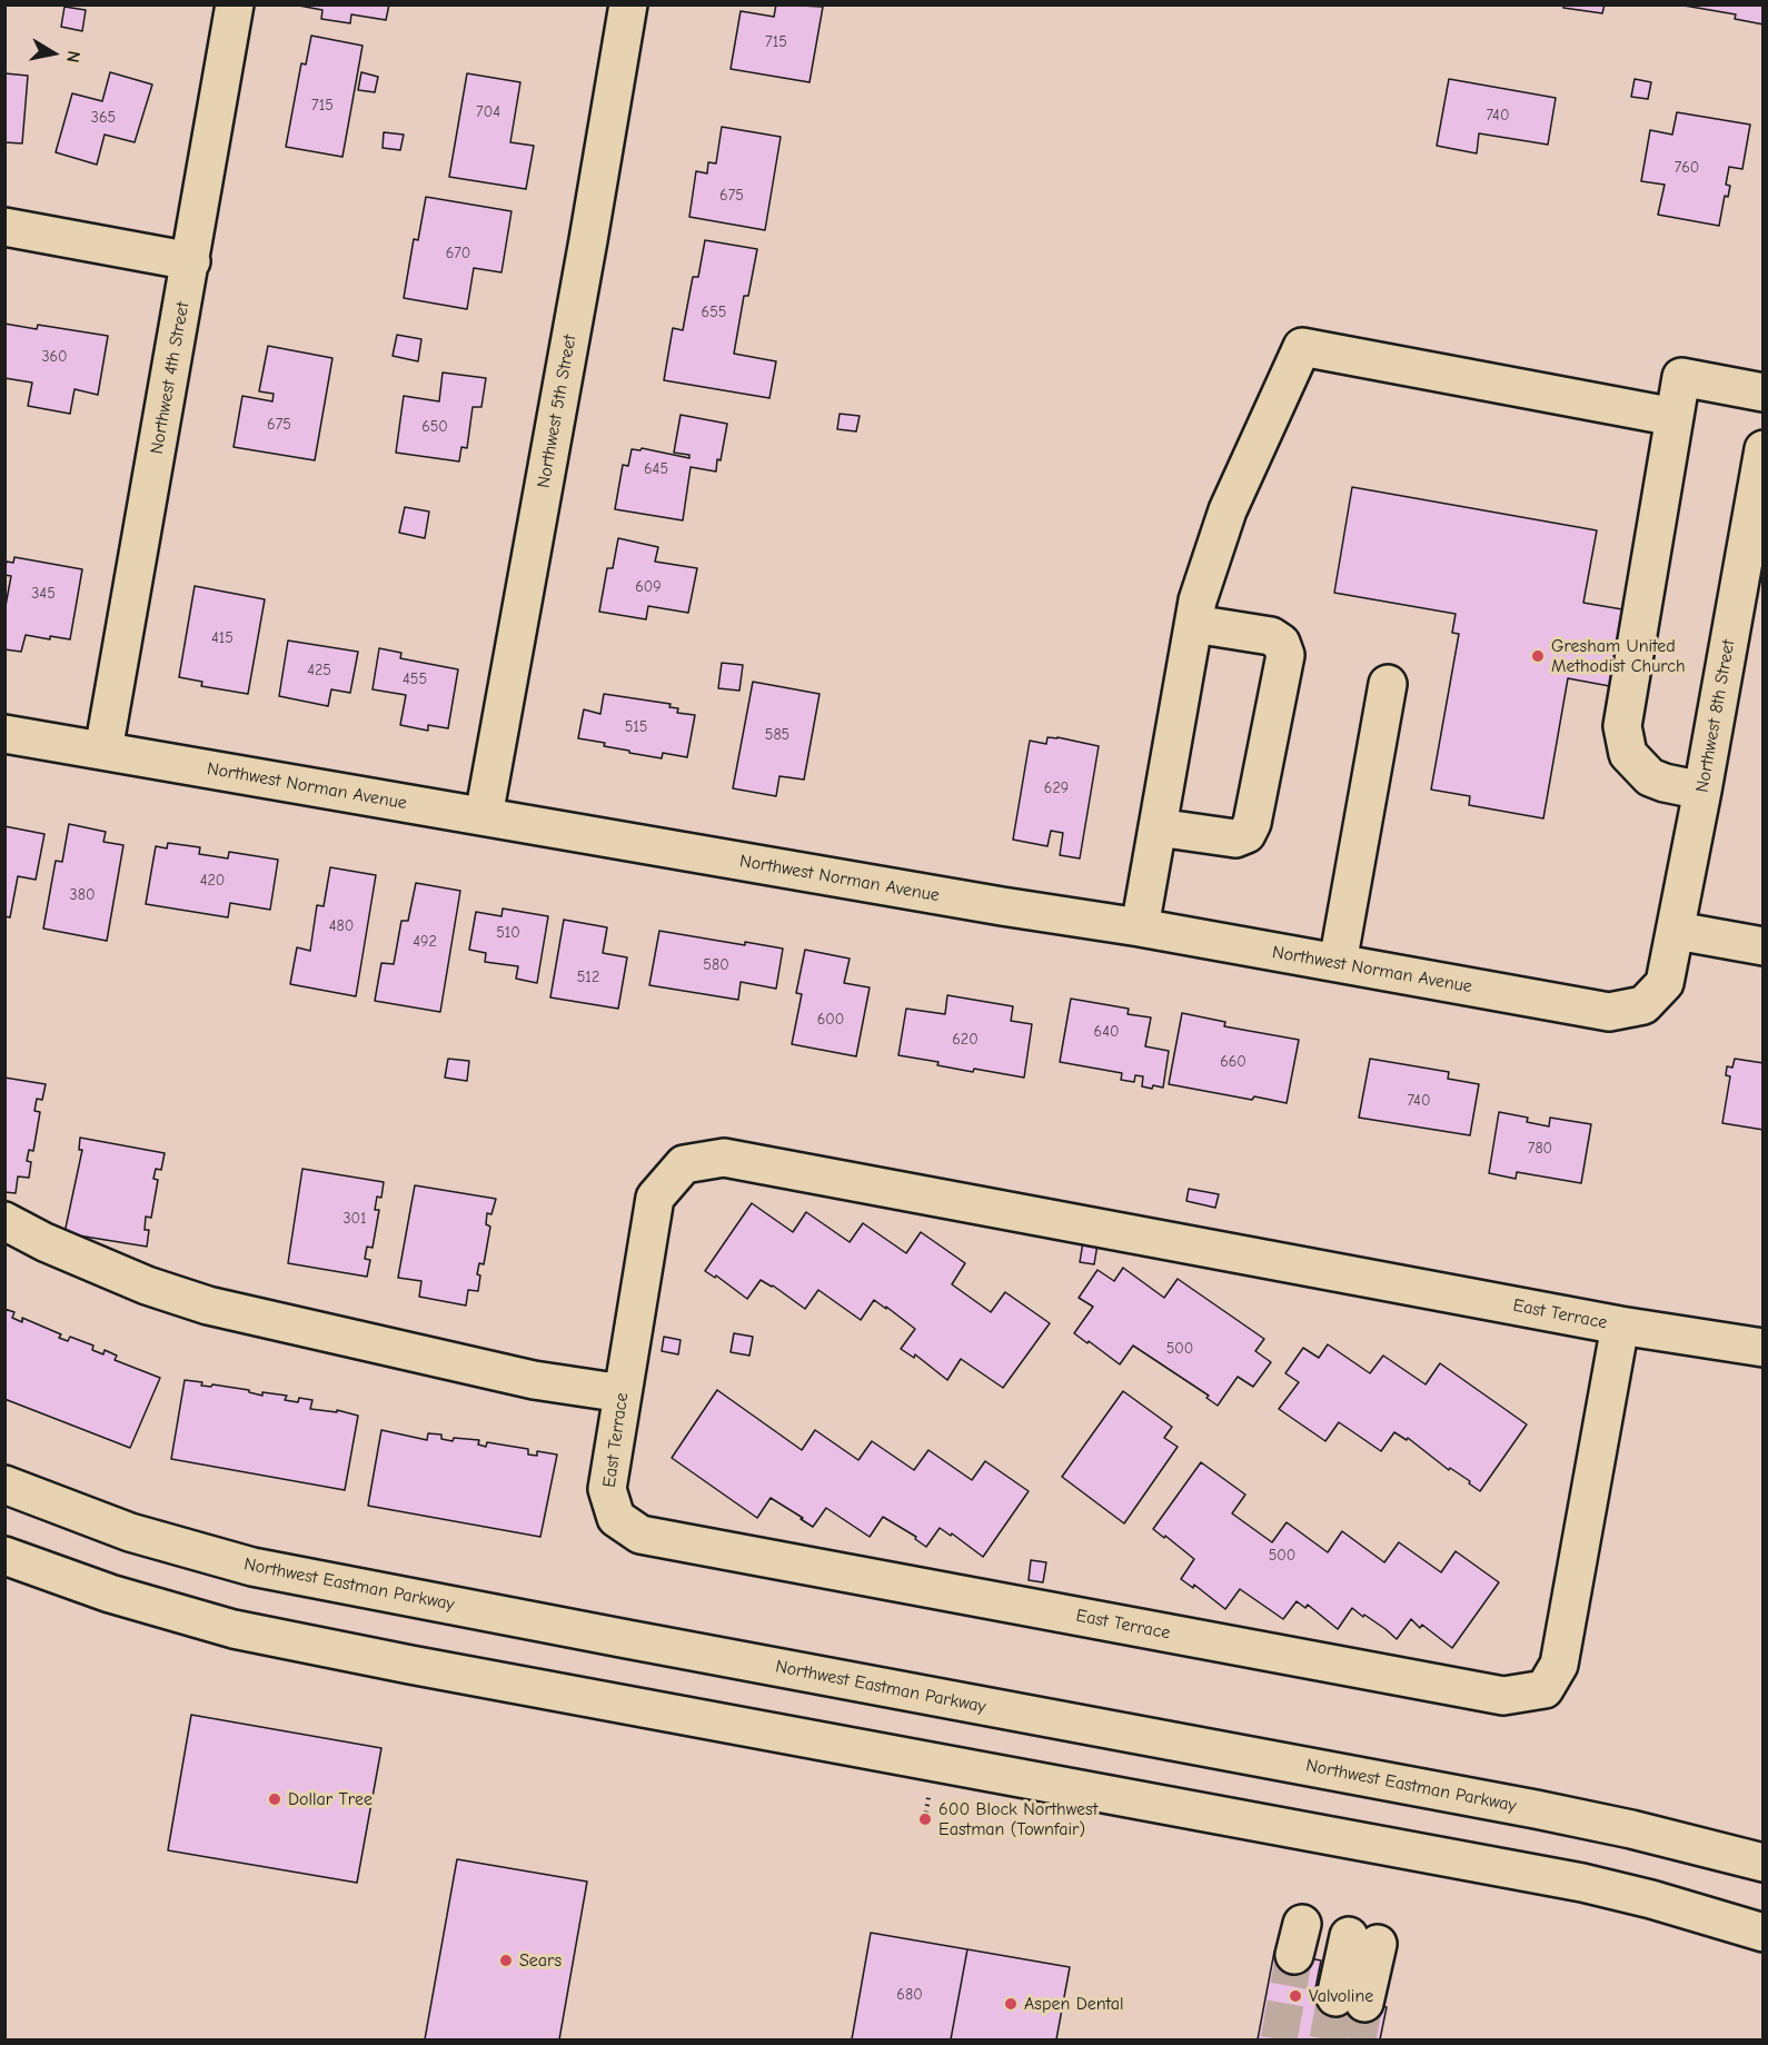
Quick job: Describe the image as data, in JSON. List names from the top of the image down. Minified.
{"streets":{"street":["Northwest 4th Street","Northwest 5th Street","Northwest 8th Street","Northwest Norman Avenue","East Terrace","Northwest Eastman Parkway"]},"crossings":[["Northwest 4th Street","Northwest Norman Avenue"],["Northwest 5th Street","Northwest Norman Avenue"],["Northwest 8th Street","Northwest Norman Avenue"]],"places":["Gresham United Methodist Church","Dollar Tree","600 Block Northwest Eastman (Townfair)","Sears","Valvoline","Aspen Dental"],"house_numbers":["715","715","704","740","365","760","675","670","655","360","675","650","645","609","345","415","425","455","515","585","629","420","380","480","510","492","580","512","600","640","620","660","740","780","301","500","500","680"],"north":"right"}
